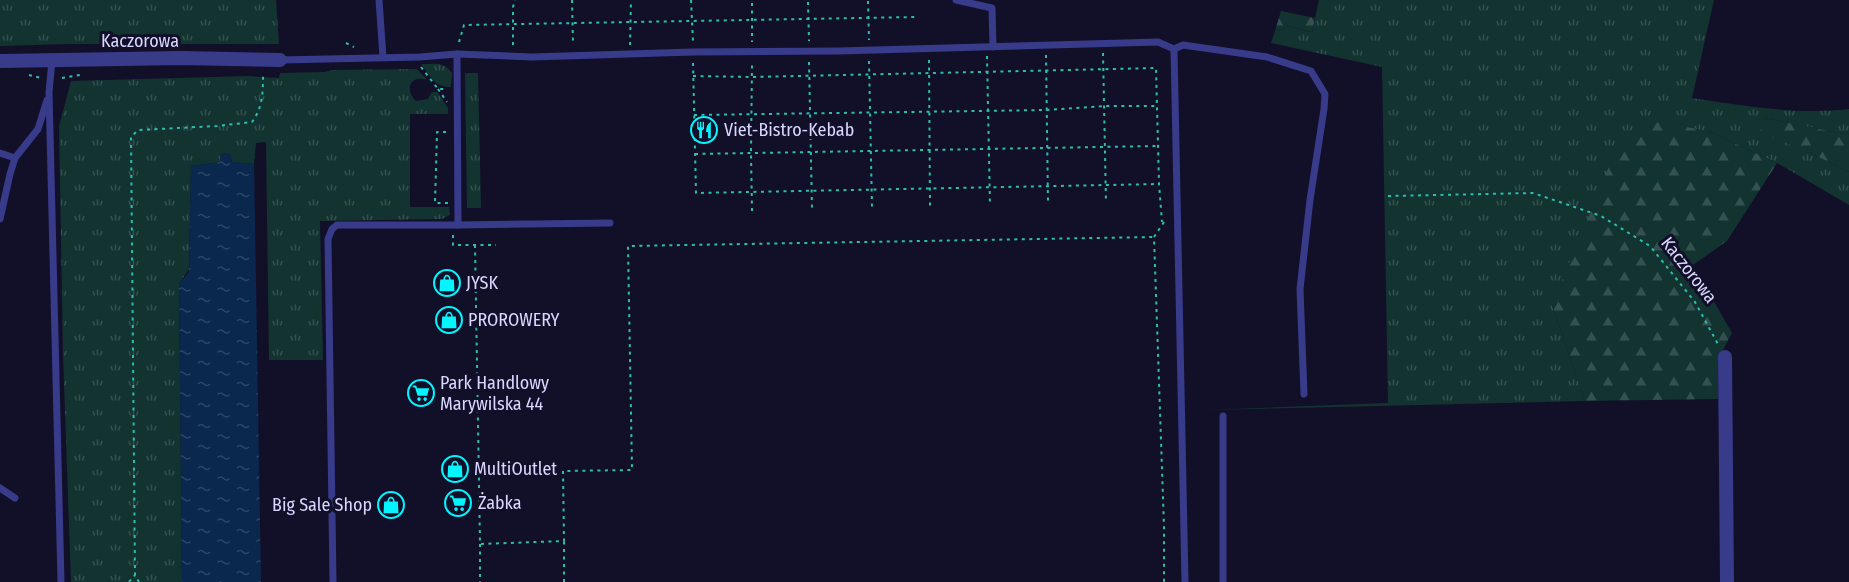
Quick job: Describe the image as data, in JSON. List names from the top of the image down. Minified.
{"streets":{"street":["Kaczorowa"]},"places":{"restaurant":["Viet-Bistro-Kebab"],"shop":["JYSK","PROROWERY","MultiOutlet","Big Sale Shop"],"supermarket":["Park Handlowy Marywilska 44","Żabka"]}}
